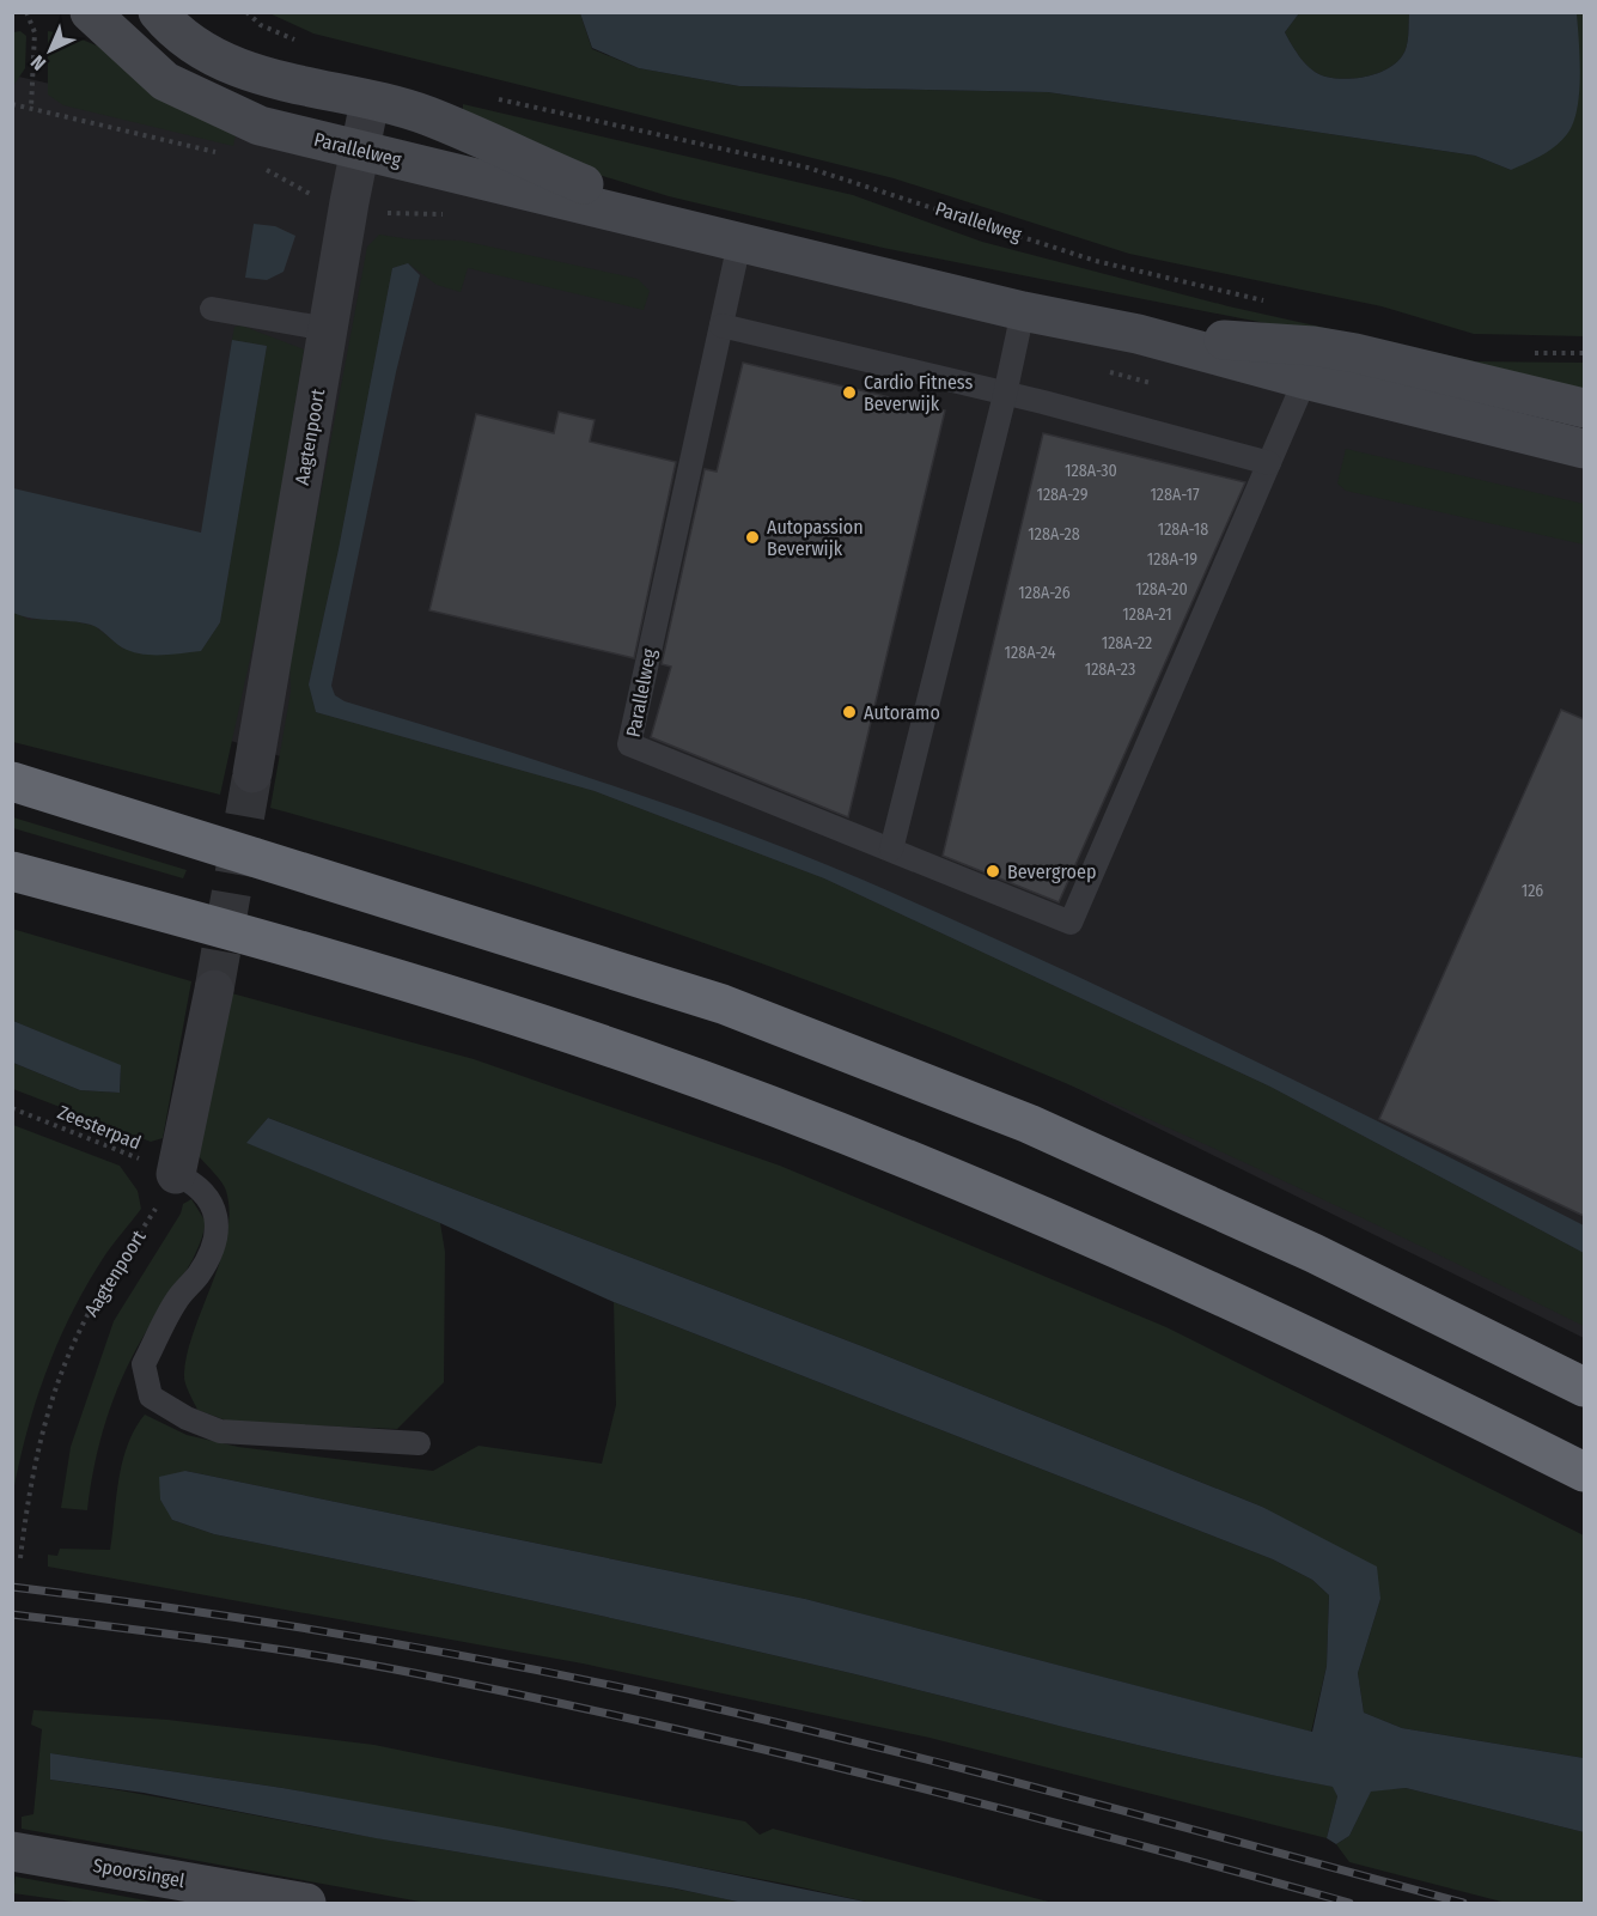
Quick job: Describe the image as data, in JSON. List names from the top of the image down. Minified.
{"streets":{"main road":["Parallelweg","Spoorsingel"],"street":["Aagtenpoort"],"path":["Zeesterpad"]},"crossings":[["Parallelweg","Aagtenpoort"],["Aagtenpoort","Zeesterpad"]],"places":["Cardio Fitness Beverwijk","Autopassion Beverwijk","Autoramo","Bevergroep"],"house_numbers":["128A-30","128A-29","128A-17","128A-18","128A-28","128A-19","128A-20","128A-26","128A-21","128A-22","128A-24","128A-23","126"],"north":"bottom left"}
